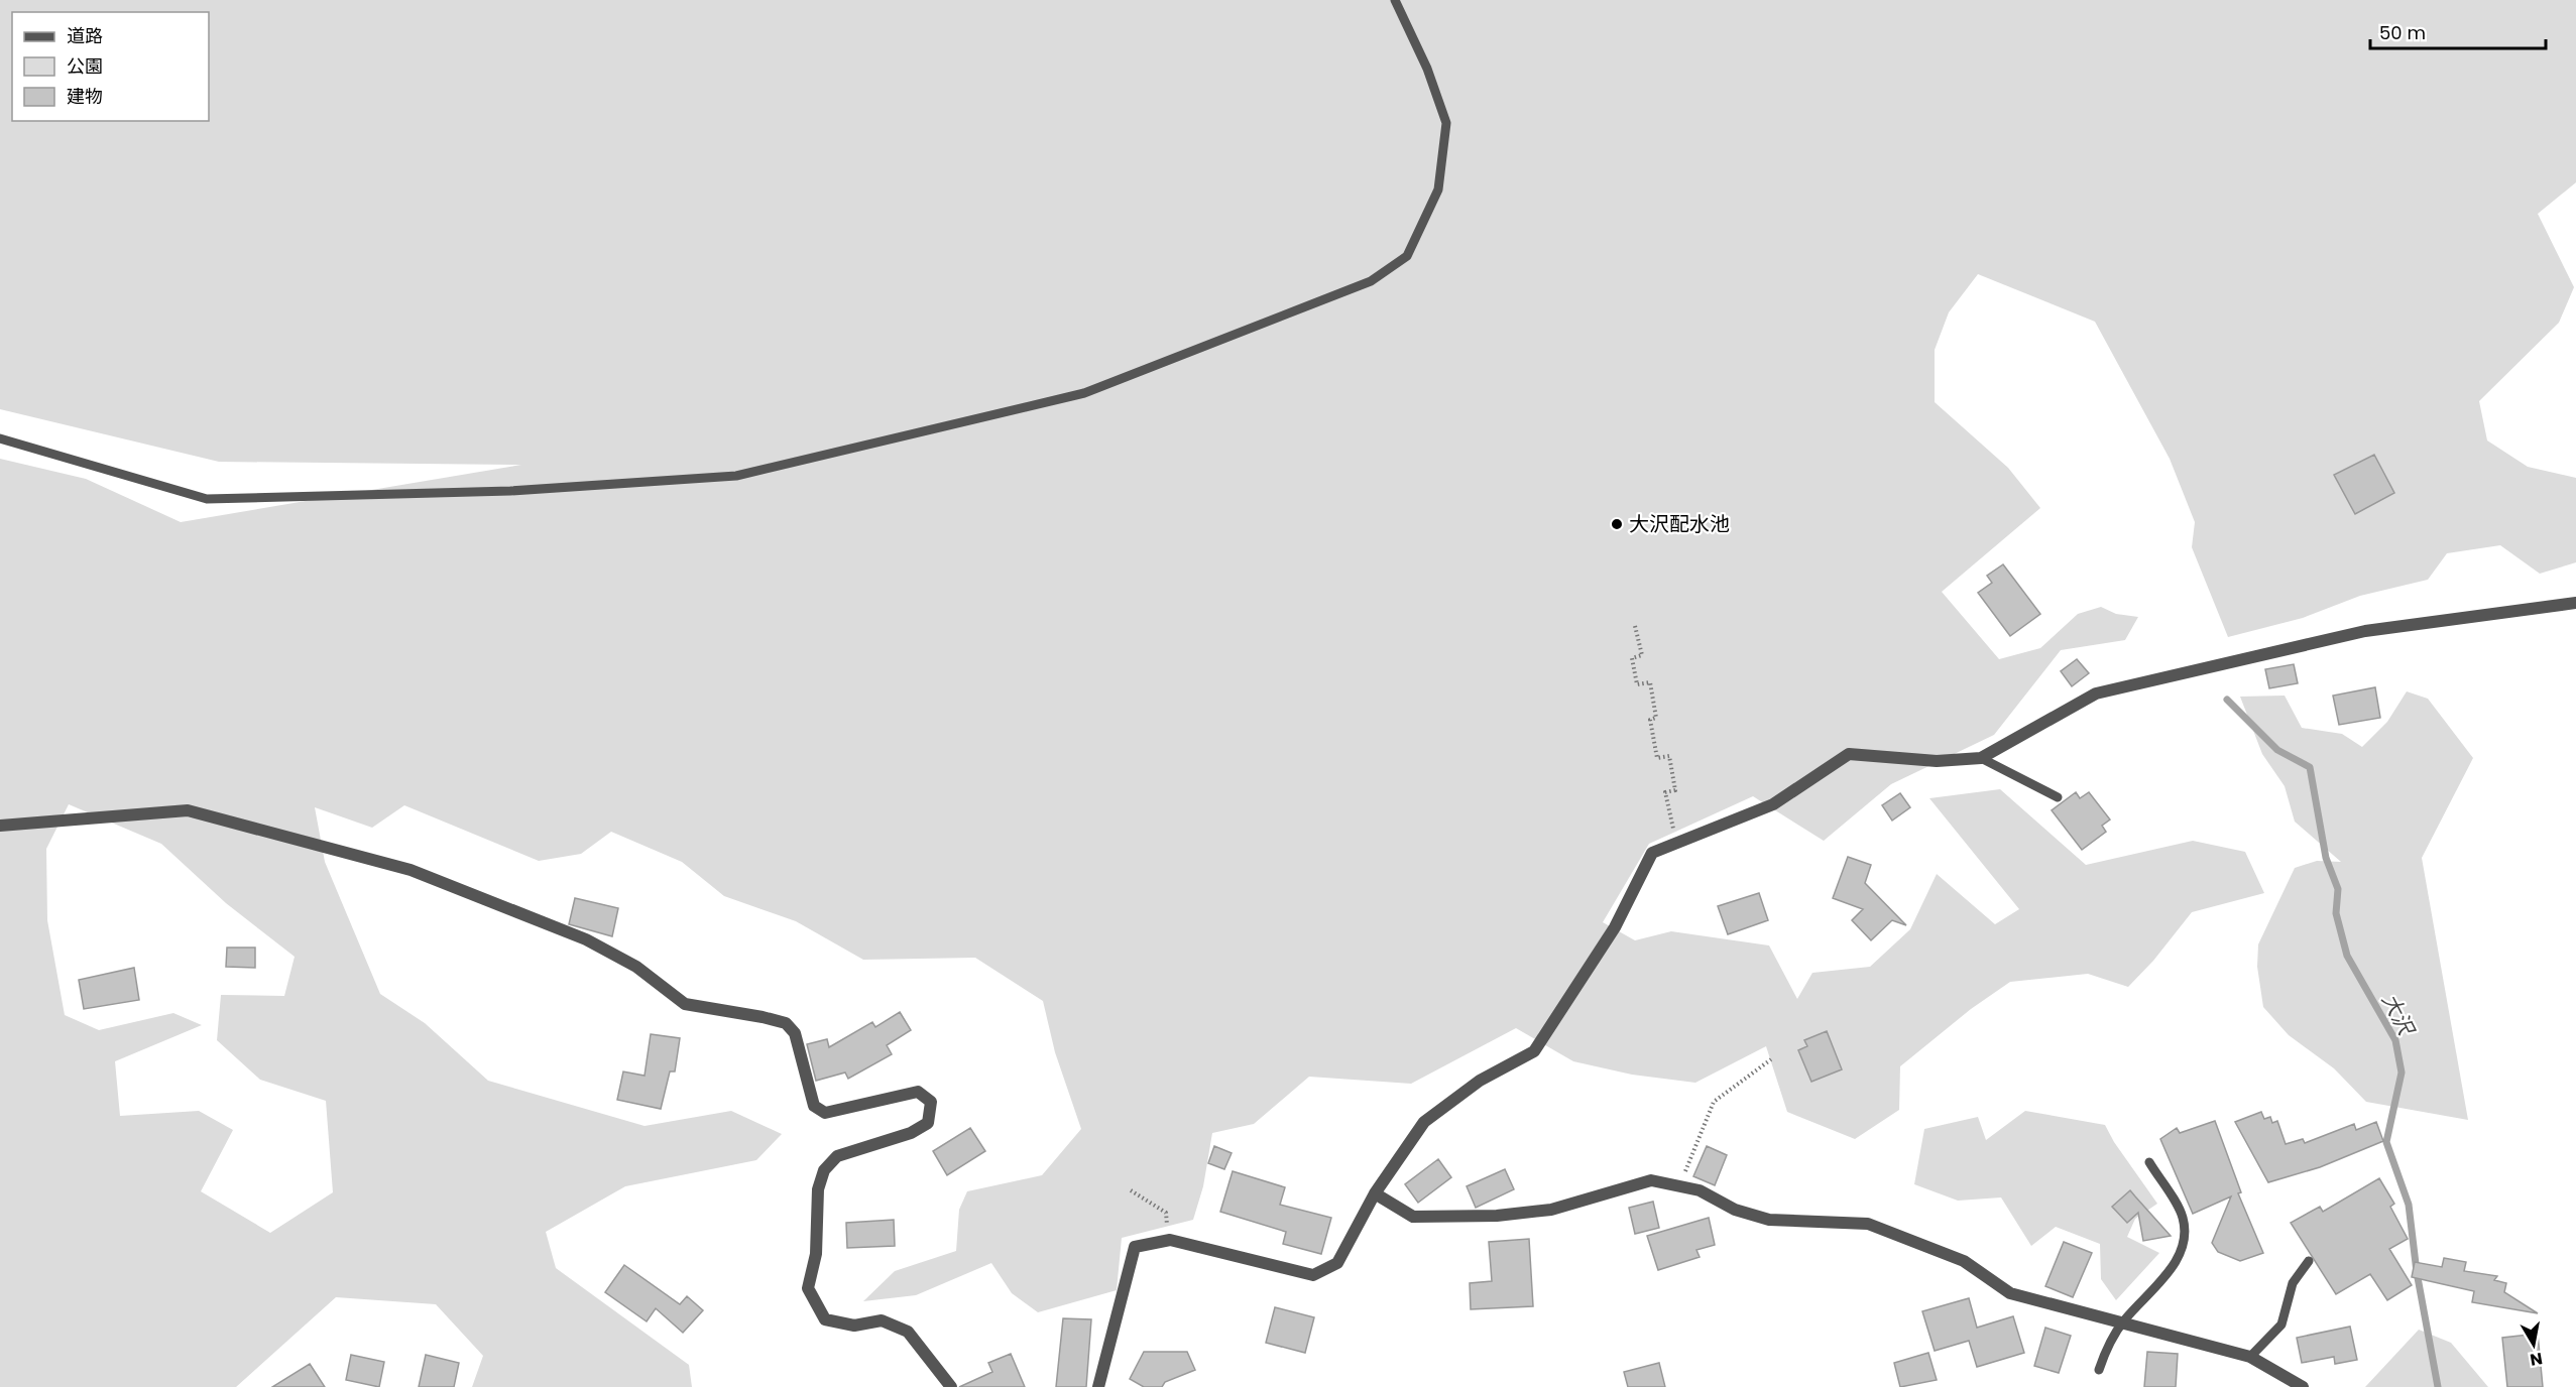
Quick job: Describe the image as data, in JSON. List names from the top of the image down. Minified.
{"water":["大沢"],"places":["大沢配水池"],"legend":["道路","公園","建物"],"scale_bar":"50 m","north":"bottom"}
